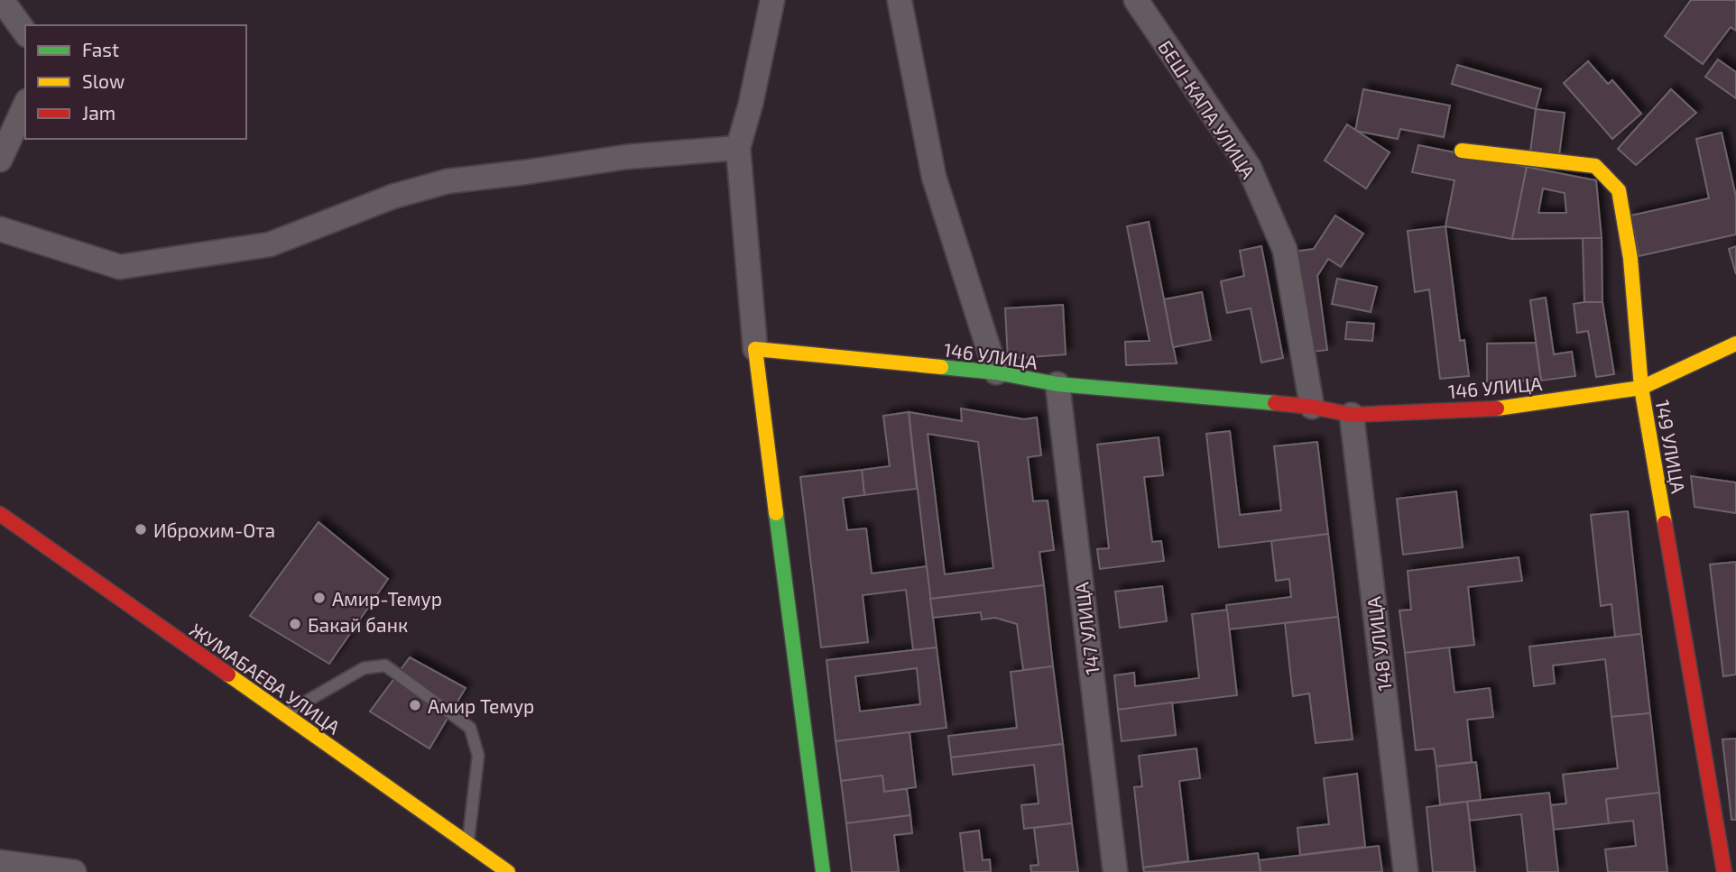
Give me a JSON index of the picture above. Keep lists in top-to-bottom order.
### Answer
{
  "streets": {
    "street": [
      "БЕШ-КАПА УЛИЦА",
      "146 УЛИЦА",
      "149 УЛИЦА",
      "147 УЛИЦА",
      "148 УЛИЦА",
      "ЖУМАБАЕВА УЛИЦА"
    ]
  },
  "crossings": [
    ["БЕШ-КАПА УЛИЦА", "146 УЛИЦА"],
    ["146 УЛИЦА", "149 УЛИЦА"],
    ["146 УЛИЦА", "147 УЛИЦА"],
    ["146 УЛИЦА", "148 УЛИЦА"]
  ],
  "places": [
    "Иброхим-Ота",
    "Амир-Темур",
    "Бакай банк",
    "Амир Темур"
  ],
  "legend": ["Fast", "Slow", "Jam"]
}
